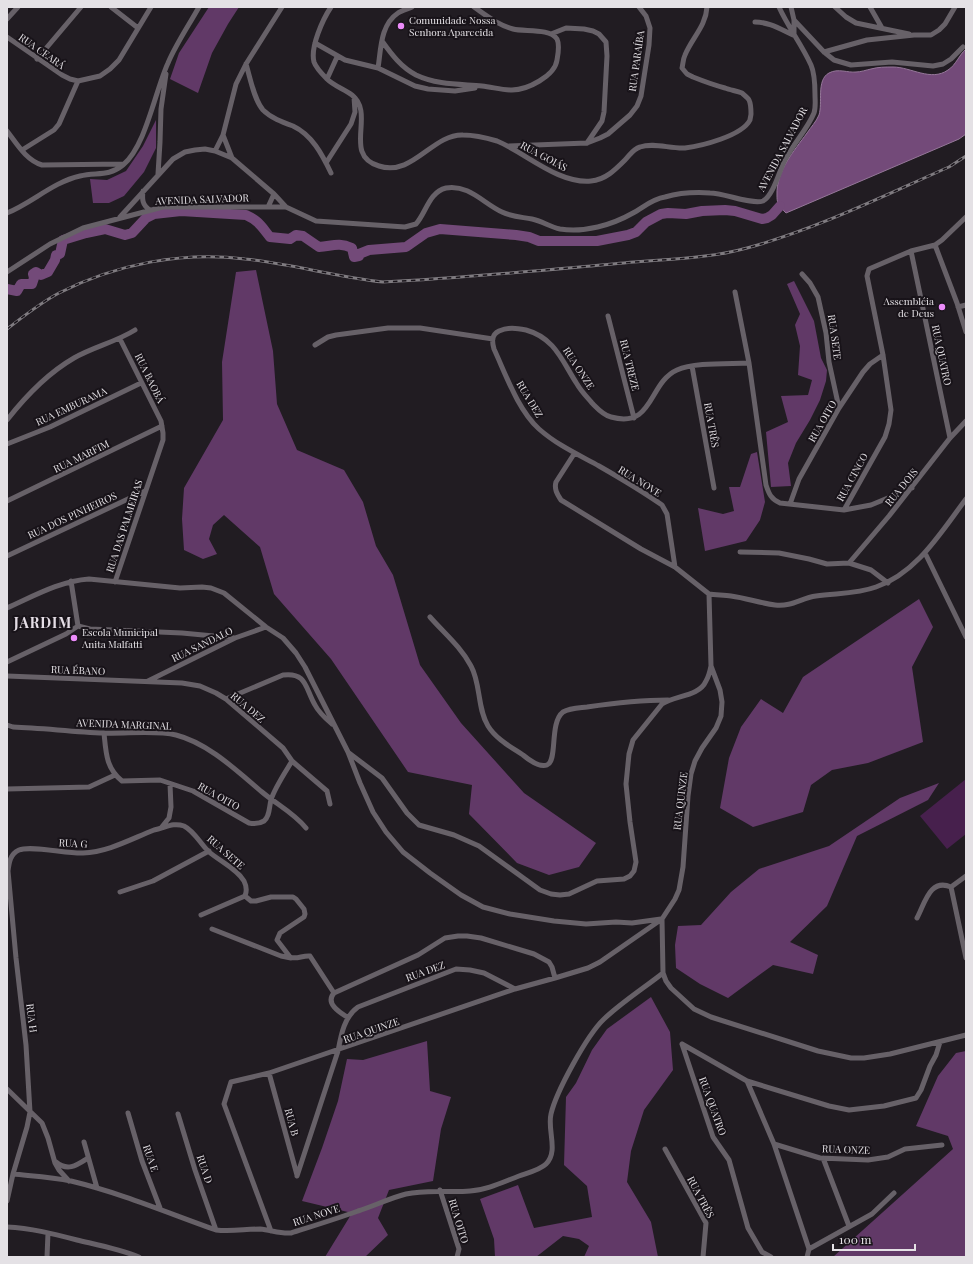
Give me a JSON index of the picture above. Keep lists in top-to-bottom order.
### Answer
{
  "streets": {
    "street": [
      "RUA CEARÁ",
      "RUA PARAÍBA",
      "AVENIDA SALVADOR",
      "RUA GOIÁS",
      "RUA SETE",
      "RUA QUATRO",
      "RUA TREZE",
      "RUA ONZE",
      "RUA BAOBÁ",
      "RUA DEZ",
      "RUA EMBURAMA",
      "RUA OITO",
      "RUA TRÊS",
      "RUA MARFIM",
      "RUA CINCO",
      "RUA NOVE",
      "RUA DOIS",
      "RUA DOS PINHEIROS",
      "RUA DAS PALMEIRAS",
      "RUA SANDALO",
      "RUA ÉBANO",
      "AVENIDA MARGINAL",
      "RUA QUINZE",
      "RUA G",
      "RUA H",
      "RUA B",
      "RUA E",
      "RUA D"
    ]
  },
  "crossings": [
    ["RUA SETE", "RUA OITO"],
    ["RUA SETE", "RUA G"],
    ["RUA QUATRO", "RUA CINCO"],
    ["RUA QUATRO", "RUA DOIS"],
    ["RUA TREZE", "RUA ONZE"],
    ["RUA ONZE", "RUA DEZ"],
    ["RUA BAOBÁ", "RUA EMBURAMA"],
    ["RUA BAOBÁ", "RUA MARFIM"],
    ["RUA BAOBÁ", "RUA DAS PALMEIRAS"],
    ["RUA DEZ", "RUA NOVE"],
    ["RUA DEZ", "RUA SANDALO"],
    ["RUA DEZ", "RUA ÉBANO"],
    ["RUA DEZ", "RUA QUINZE"],
    ["RUA OITO", "RUA CINCO"],
    ["RUA OITO", "RUA NOVE"],
    ["RUA OITO", "AVENIDA MARGINAL"],
    ["RUA MARFIM", "RUA DAS PALMEIRAS"],
    ["RUA NOVE", "RUA QUINZE"],
    ["RUA NOVE", "RUA H"],
    ["RUA NOVE", "RUA E"],
    ["RUA NOVE", "RUA D"],
    ["RUA DOS PINHEIROS", "RUA DAS PALMEIRAS"],
    ["RUA DAS PALMEIRAS", "RUA SANDALO"],
    ["RUA DAS PALMEIRAS", "RUA QUINZE"],
    ["RUA SANDALO", "RUA ÉBANO"],
    ["RUA QUINZE", "RUA B"],
    ["RUA G", "RUA H"]
  ],
  "districts": ["JARDIM"],
  "places": ["Comunidade Nossa Senhora Aparecida", "Assembléia de Deus", "Escola Municipal Anita Malfatti"],
  "scale_bar": "100 m"
}
